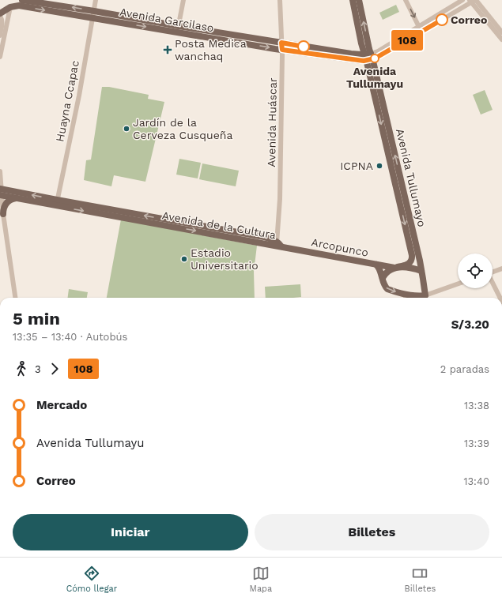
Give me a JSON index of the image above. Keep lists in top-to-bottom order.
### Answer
{
  "streets": {
    "main road": [
      "Avenida Garcilaso",
      "Avenida Tullumayo",
      "Avenida de la Cultura",
      "Arcopunco"
    ],
    "street": ["Huayna Ccapac", "Avenida Huáscar"]
  },
  "crossings": [
    ["Avenida Garcilaso", "Huayna Ccapac"],
    ["Avenida Garcilaso", "Avenida Huáscar"],
    ["Avenida Garcilaso", "Avenida Tullumayo"],
    ["Huayna Ccapac", "Avenida de la Cultura"],
    ["Avenida Huáscar", "Avenida de la Cultura"],
    ["Avenida Huáscar", "Arcopunco"],
    ["Avenida Tullumayo", "Arcopunco"],
    ["Avenida de la Cultura", "Arcopunco"]
  ],
  "places": {
    "other": [
      "Correo",
      "Avenida Tullumayu",
      "Jardín de la Cerveza Cusqueña",
      "ICPNA",
      "Estadio Universitario"
    ],
    "health": ["Posta Medica wanchaq"]
  },
  "lines": ["bus line 108"],
  "page": {
    "on_map": "108",
    "heading": ["5 min", "13:35 – 13:40 · Autobús", "S/3.20"],
    "legs": ["3", "108", "2 paradas"],
    "list": [
      {
        "name": "Mercado",
        "value": "13:38"
      },
      {
        "name": "Avenida Tullumayu",
        "value": "13:39"
      },
      {
        "name": "Correo",
        "value": "13:40"
      }
    ],
    "buttons": ["Iniciar", "Billetes"],
    "tabs": ["Cómo llegar", "Mapa", "Billetes"]
  }
}
